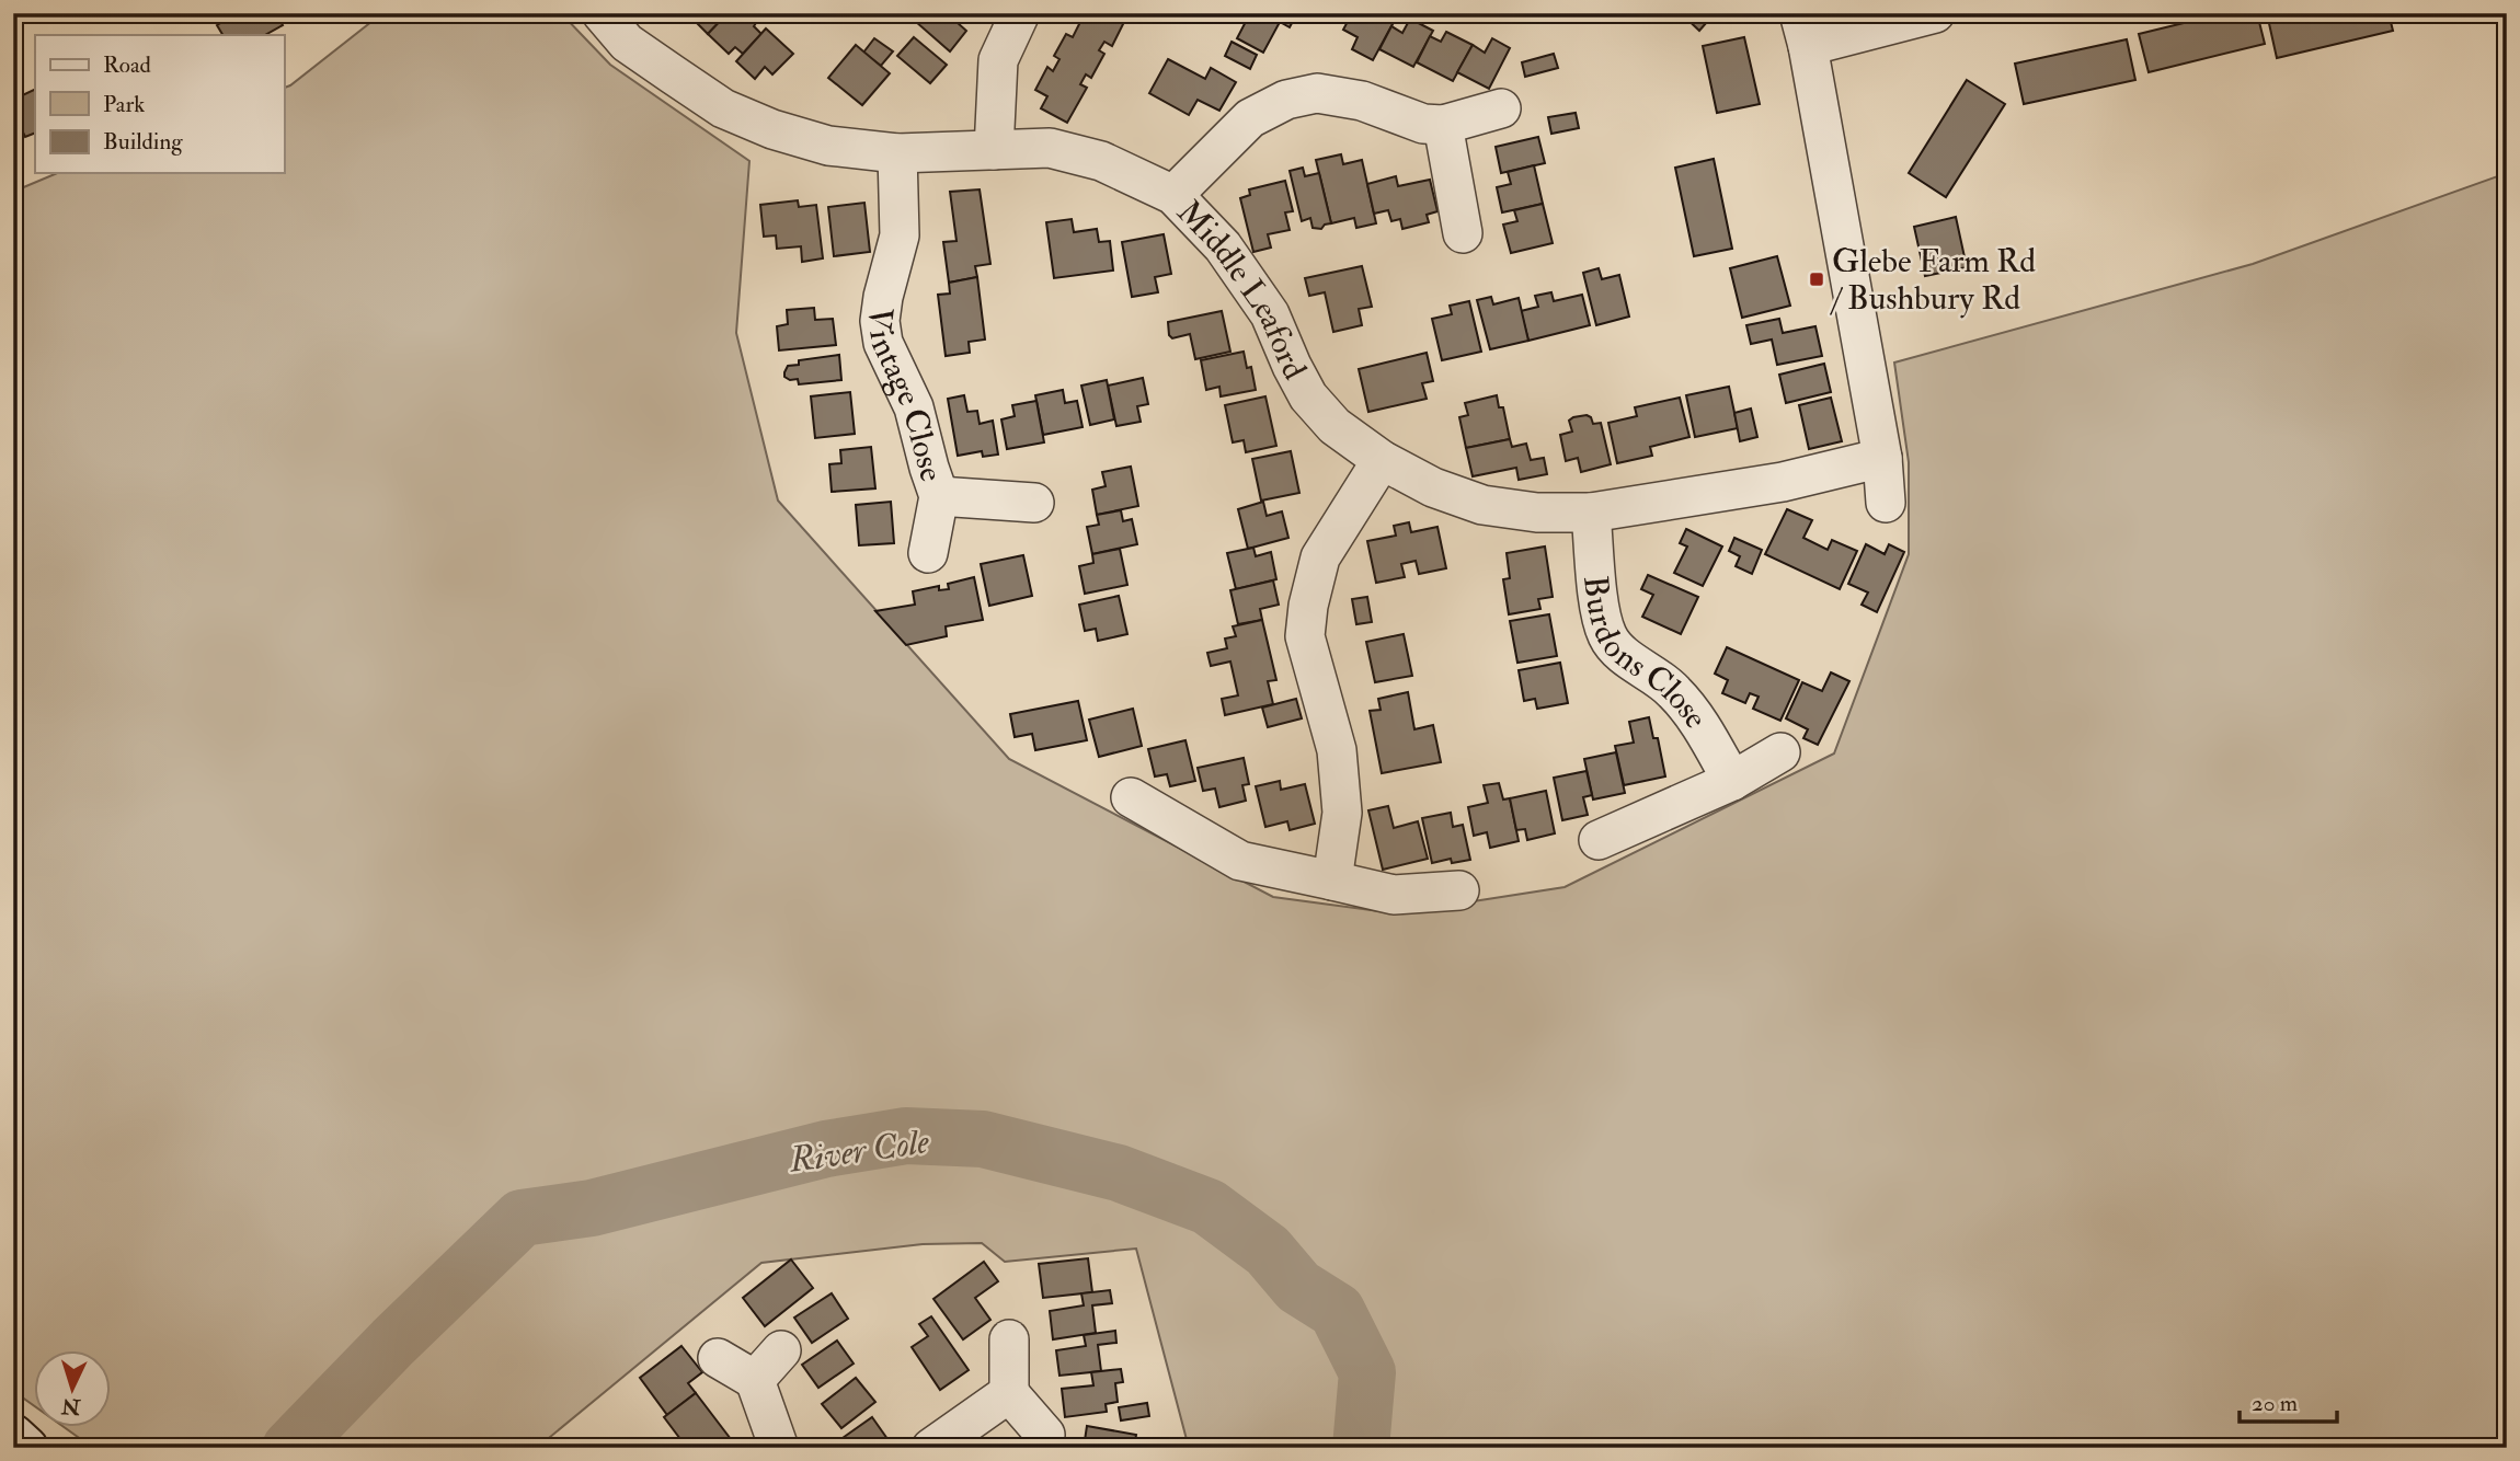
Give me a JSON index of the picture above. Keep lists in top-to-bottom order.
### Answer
{
  "streets": {
    "street": ["Middle Leaford", "Vintage Close", "Burdons Close"]
  },
  "crossings": [
    ["Middle Leaford", "Vintage Close"],
    ["Middle Leaford", "Burdons Close"]
  ],
  "water": ["River Cole"],
  "places": {
    "transit": ["Glebe Farm Rd / Bushbury Rd"]
  },
  "legend": ["Road", "Park", "Building"],
  "scale_bar": "20 m",
  "north": "bottom"
}
